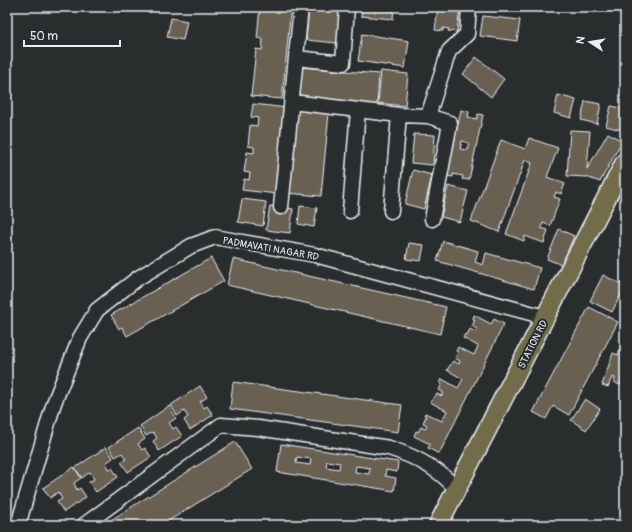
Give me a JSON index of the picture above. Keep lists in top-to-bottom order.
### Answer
{
  "streets": {
    "main road": ["STATION RD"],
    "street": ["PADMAVATI NAGAR RD"]
  },
  "crossings": [
    ["PADMAVATI NAGAR RD", "STATION RD"]
  ],
  "scale_bar": "50 m",
  "north": "left"
}
